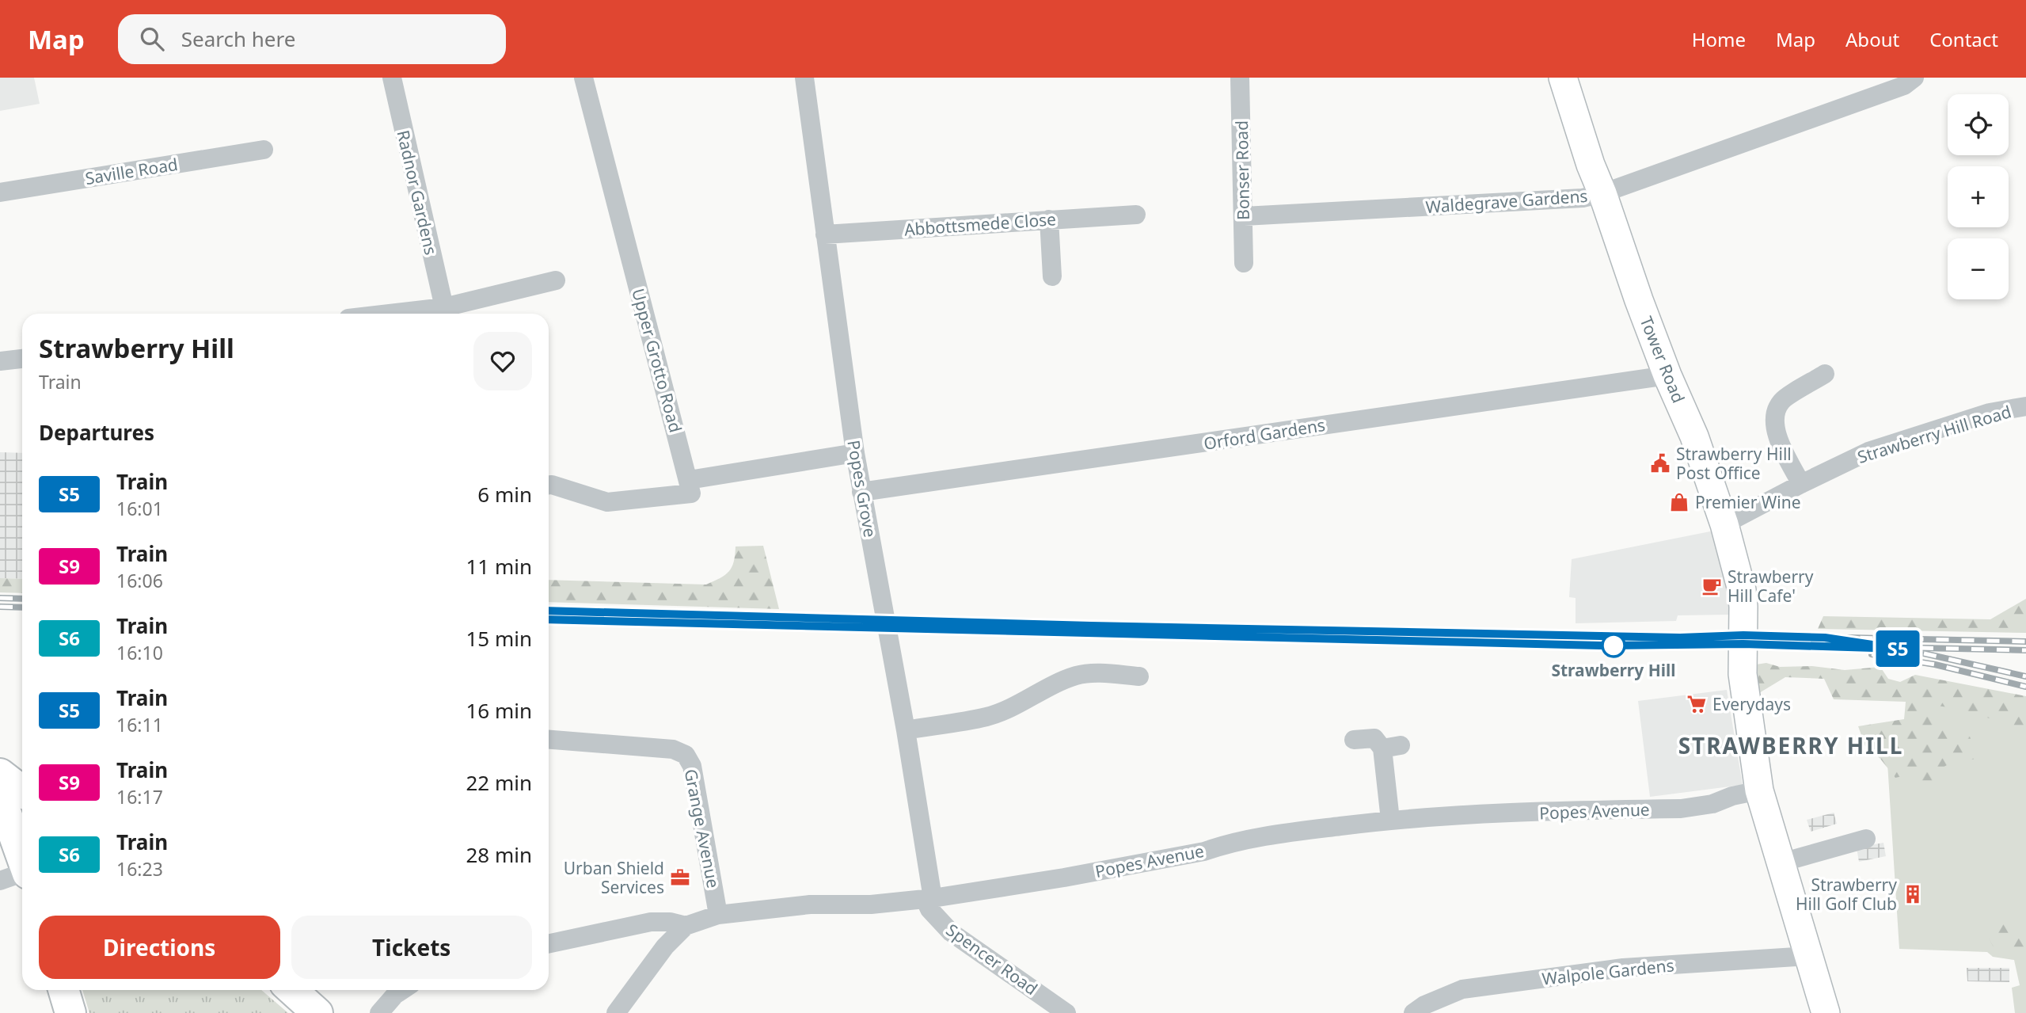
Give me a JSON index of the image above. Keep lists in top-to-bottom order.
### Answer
{
  "streets": {
    "street": [
      "Bonser Road",
      "Saville Road",
      "Radnor Gardens",
      "Waldegrave Gardens",
      "Abbottsmede Close",
      "Tower Road",
      "Upper Grotto Road",
      "Orford Gardens",
      "Strawberry Hill Road",
      "Popes Grove",
      "Popes Avenue",
      "Grange Avenue",
      "Spencer Road",
      "Walpole Gardens"
    ]
  },
  "crossings": [
    ["Bonser Road", "Waldegrave Gardens"],
    ["Waldegrave Gardens", "Tower Road"],
    ["Abbottsmede Close", "Popes Grove"],
    ["Tower Road", "Orford Gardens"],
    ["Tower Road", "Strawberry Hill Road"],
    ["Tower Road", "Popes Avenue"],
    ["Tower Road", "Walpole Gardens"],
    ["Orford Gardens", "Popes Grove"],
    ["Popes Grove", "Popes Avenue"],
    ["Popes Grove", "Spencer Road"],
    ["Popes Avenue", "Grange Avenue"],
    ["Popes Avenue", "Spencer Road"]
  ],
  "districts": ["STRAWBERRY HILL"],
  "places": {
    "public building": ["Strawberry Hill Post Office"],
    "shop": ["Premier Wine"],
    "cafe": ["Strawberry Hill Cafe'"],
    "other": ["Strawberry Hill"],
    "supermarket": ["Everydays"],
    "office": ["Urban Shield Services"],
    "building": ["Strawberry Hill Golf Club"]
  },
  "page": {
    "header": "Map",
    "search": "Search here",
    "nav": [
      "Home",
      "Map",
      "About",
      "Contact"
    ],
    "on_map": "S5",
    "map_buttons": ["+", "−"],
    "heading": [
      ["Strawberry Hill", "Train"],
      "Departures"
    ],
    "list": [
      {
        "mark": "S5",
        "name": "Train",
        "note": "16:01",
        "value": "6 min"
      },
      {
        "mark": "S9",
        "name": "Train",
        "note": "16:06",
        "value": "11 min"
      },
      {
        "mark": "S6",
        "name": "Train",
        "note": "16:10",
        "value": "15 min"
      },
      {
        "mark": "S5",
        "name": "Train",
        "note": "16:11",
        "value": "16 min"
      },
      {
        "mark": "S9",
        "name": "Train",
        "note": "16:17",
        "value": "22 min"
      },
      {
        "mark": "S6",
        "name": "Train",
        "note": "16:23",
        "value": "28 min"
      }
    ],
    "buttons": ["Directions", "Tickets"]
  }
}
